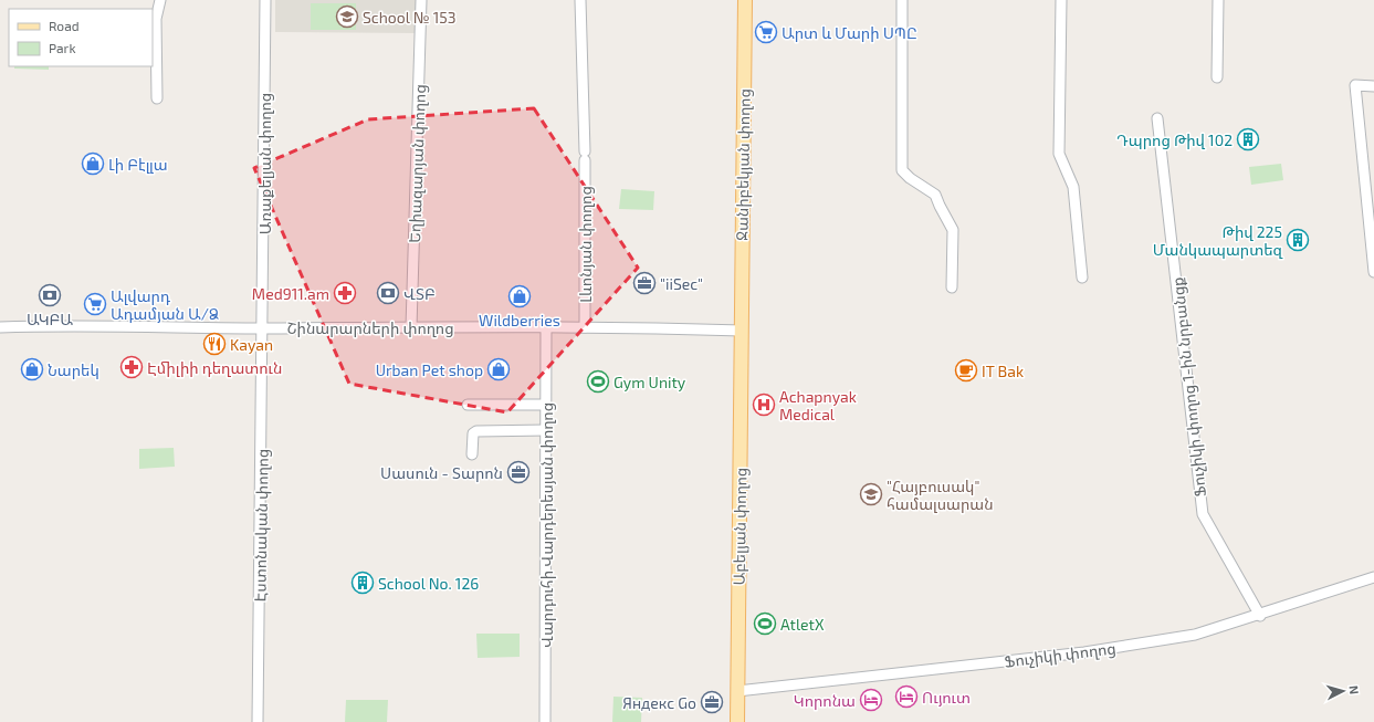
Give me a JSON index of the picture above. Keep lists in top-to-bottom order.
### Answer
{
  "streets": {
    "main road": ["Ջանիբեկյան փողոց", "Աբելյան փողոց"],
    "street": [
      "Առաքելյան փողոց",
      "Եղիազարյան փողոց",
      "Լևոնյան փողոց",
      "Շինարարների փողոց",
      "Ֆուչիկի փողոց 1-ին նրբանցք",
      "Էստոնական փողոց",
      "Վարդուհի Վարդերեսյան փողոց",
      "Ֆուչիկի փողոց"
    ]
  },
  "crossings": [
    ["Առաքելյան փողոց", "Շինարարների փողոց"],
    ["Առաքելյան փողոց", "Էստոնական փողոց"],
    ["Եղիազարյան փողոց", "Շինարարների փողոց"],
    ["Ջանիբեկյան փողոց", "Շինարարների փողոց"],
    ["Ջանիբեկյան փողոց", "Աբելյան փողոց"],
    ["Լևոնյան փողոց", "Շինարարների փողոց"],
    ["Շինարարների փողոց", "Էստոնական փողոց"],
    ["Շինարարների փողոց", "Վարդուհի Վարդերեսյան փողոց"],
    ["Շինարարների փողոց", "Աբելյան փողոց"],
    ["Ֆուչիկի փողոց 1-ին նրբանցք", "Ֆուչիկի փողոց"],
    ["Աբելյան փողոց", "Ֆուչիկի փողոց"]
  ],
  "places": {
    "school or university": ["School № 153", "\"Հայբուսակ\" համալսարան"],
    "supermarket": ["Արտ և Մարի ՍՊԸ", "Ալվարդ Ադամյան Ա/Ձ"],
    "building": ["Դպրոց Թիվ 102", "Թիվ 225 Մանկապարտեզ", "School No. 126"],
    "shop": [
      "Լի Բէլլա",
      "Wildberries",
      "Նարեկ",
      "Urban Pet shop"
    ],
    "office": ["\"iiSec\"", "Սասուն - Տարոն", "Яндекс Go"],
    "pharmacy": ["Med911.am", "Էմիլիի դեղատուն"],
    "bank": ["ՎՏԲ", "ԱԿԲԱ"],
    "restaurant": ["Kayan"],
    "cafe": ["IT Bak"],
    "sports": ["Gym Unity", "AtletX"],
    "hospital": ["Achapnyak Medical"],
    "hotel": ["Ույուտ", "Կորոնա"]
  },
  "legend": ["Road", "Park"],
  "north": "right"
}
